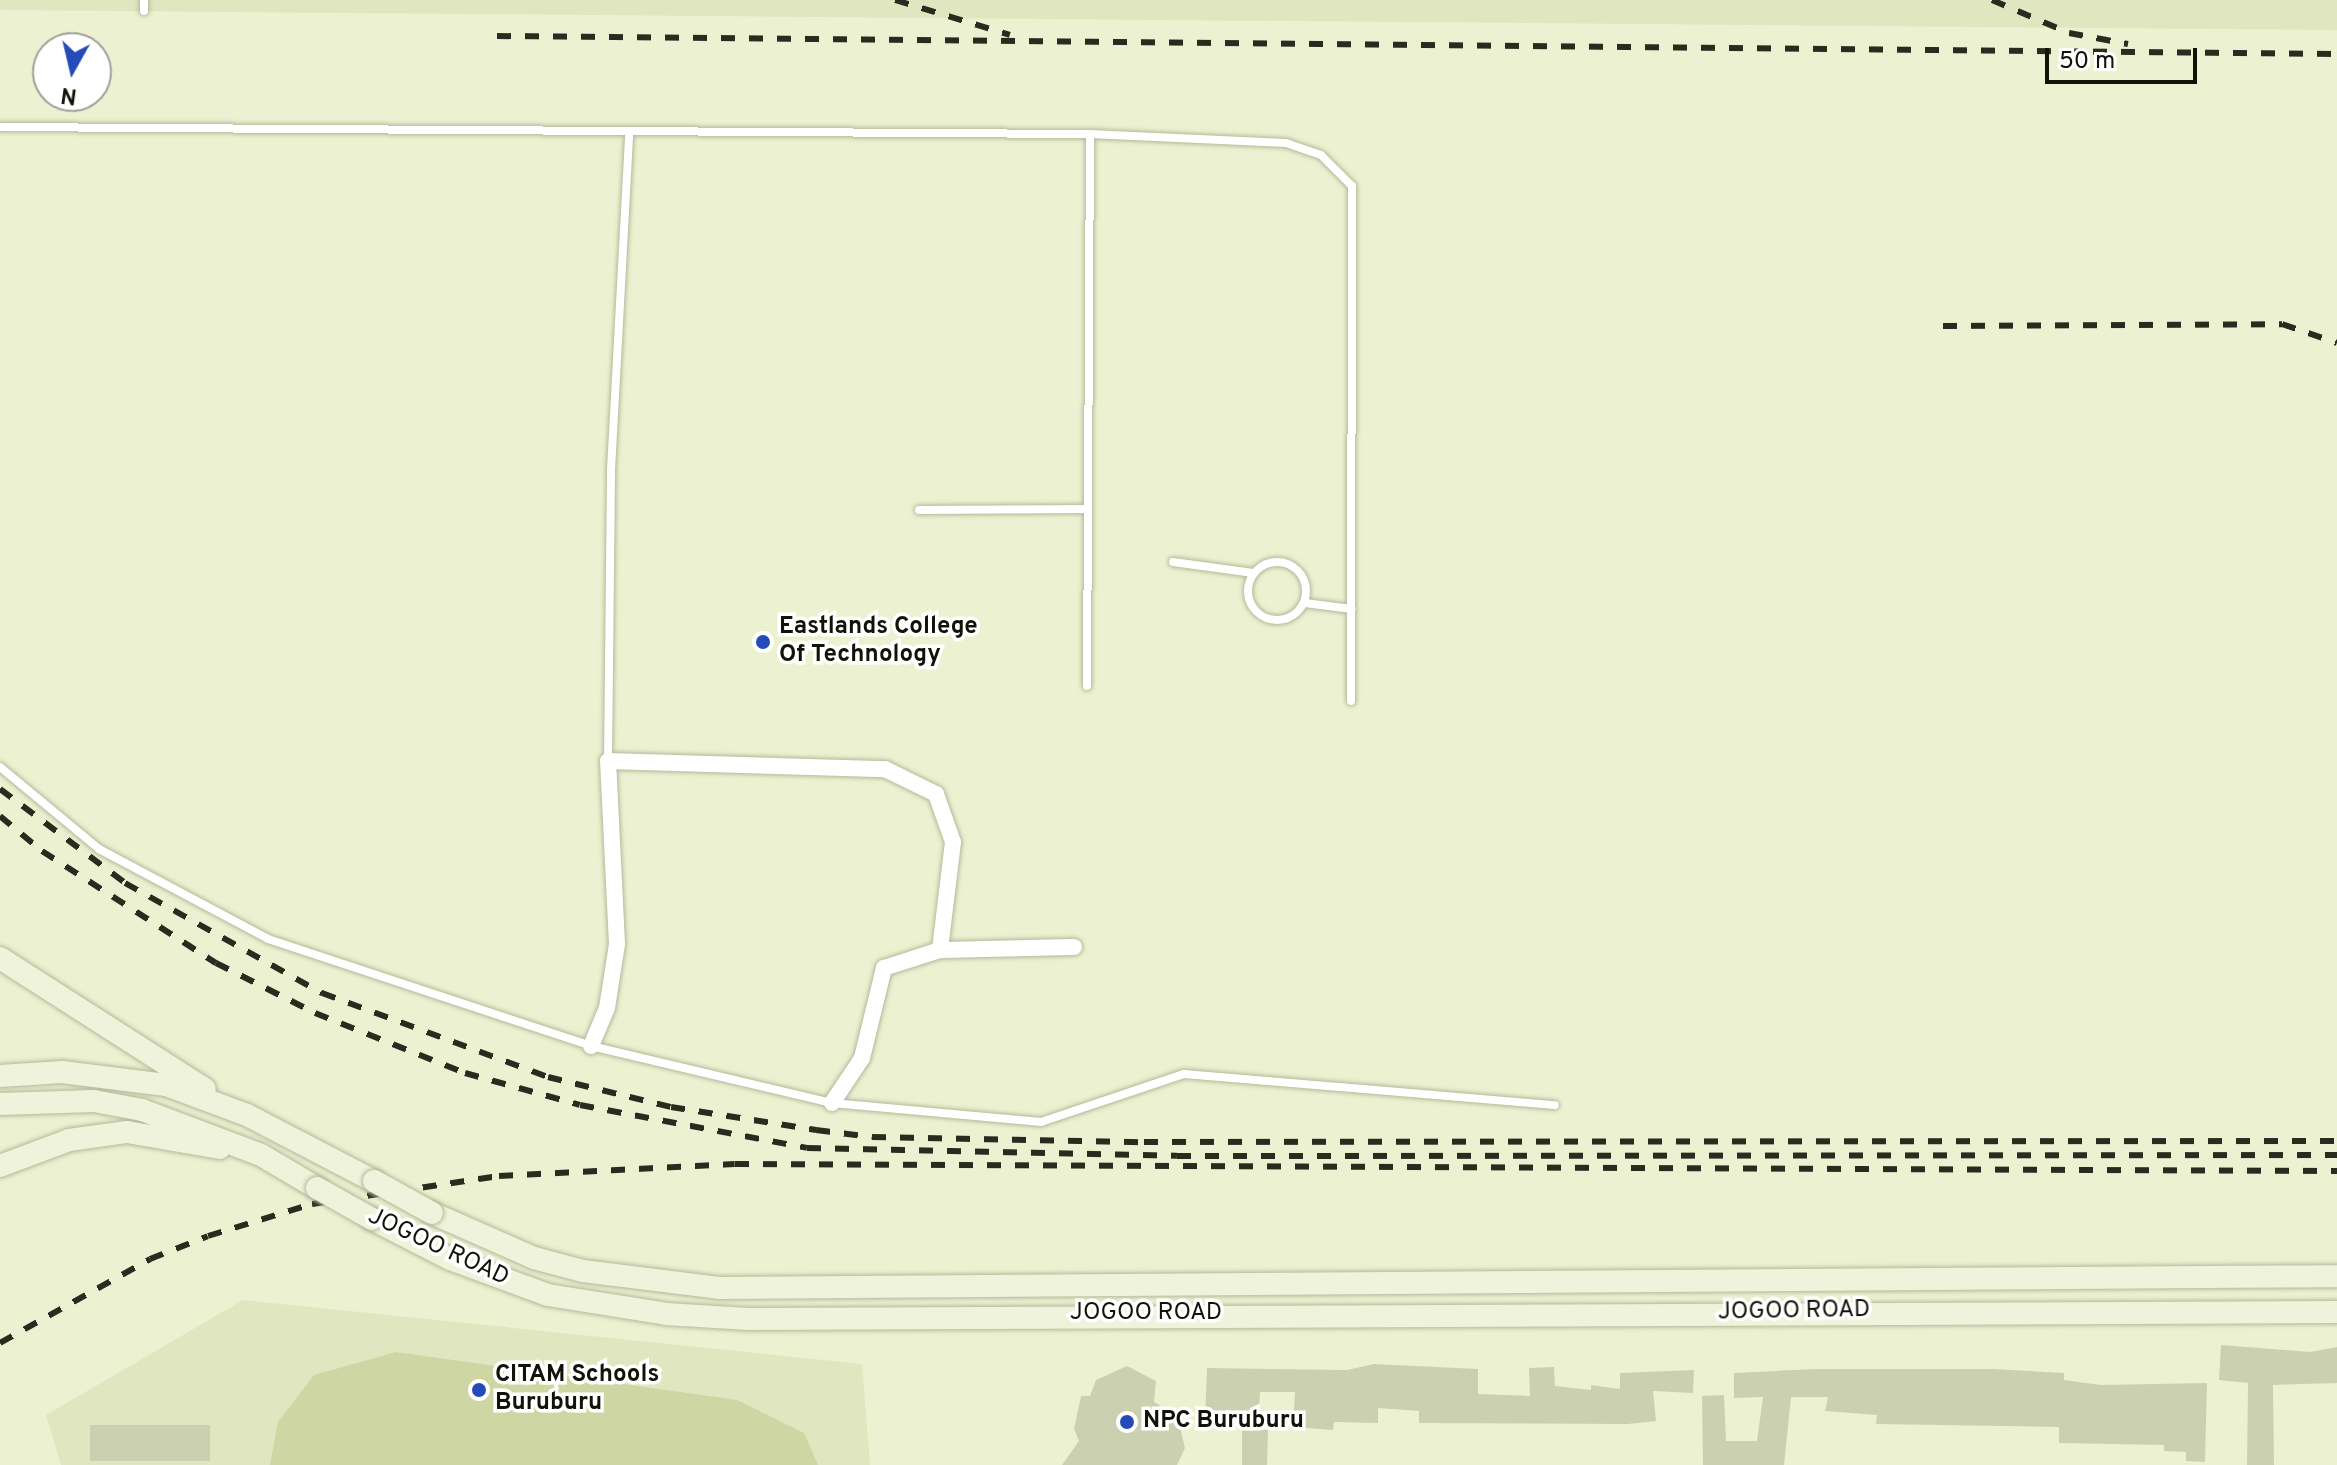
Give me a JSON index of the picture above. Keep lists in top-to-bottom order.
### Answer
{
  "streets": {
    "main road": ["JOGOO ROAD"]
  },
  "places": ["Eastlands College Of Technology", "CITAM Schools Buruburu", "NPC Buruburu"],
  "scale_bar": "50 m",
  "north": "bottom"
}
